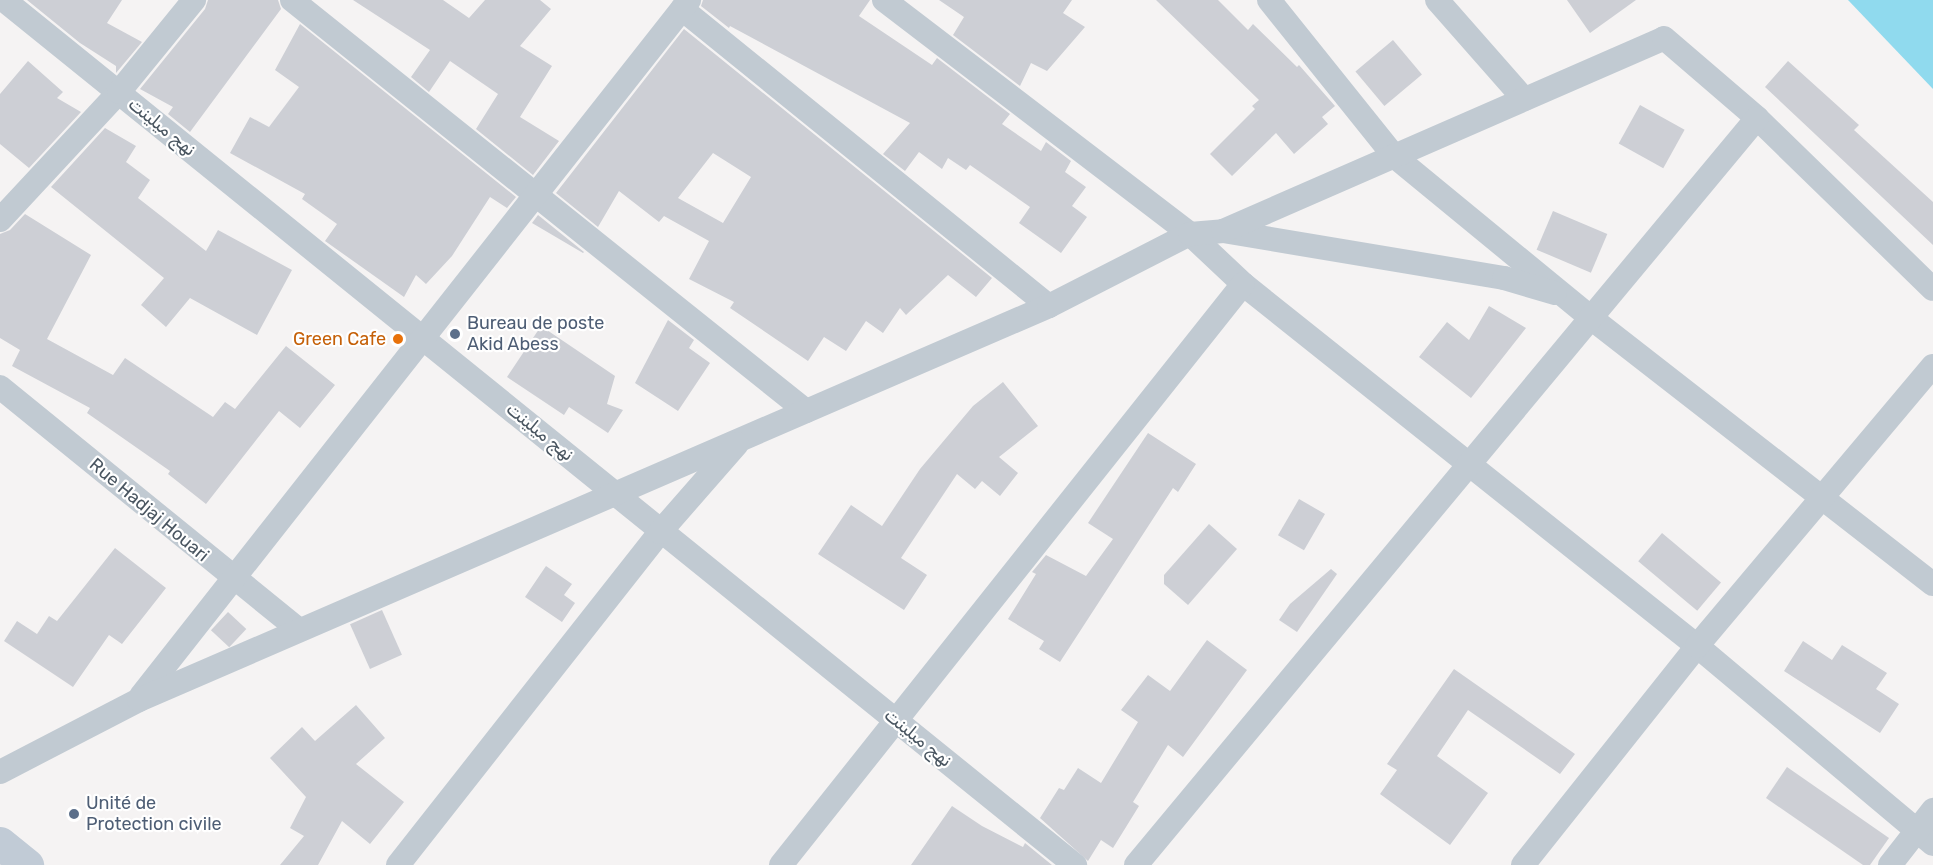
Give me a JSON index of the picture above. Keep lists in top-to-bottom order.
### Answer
{
  "streets": {
    "street": ["نهج ميلينت", "Rue Hadjaj Houari"]
  },
  "places": ["Bureau de poste Akid Abess", "Green Cafe", "Unité de Protection civile"]
}
